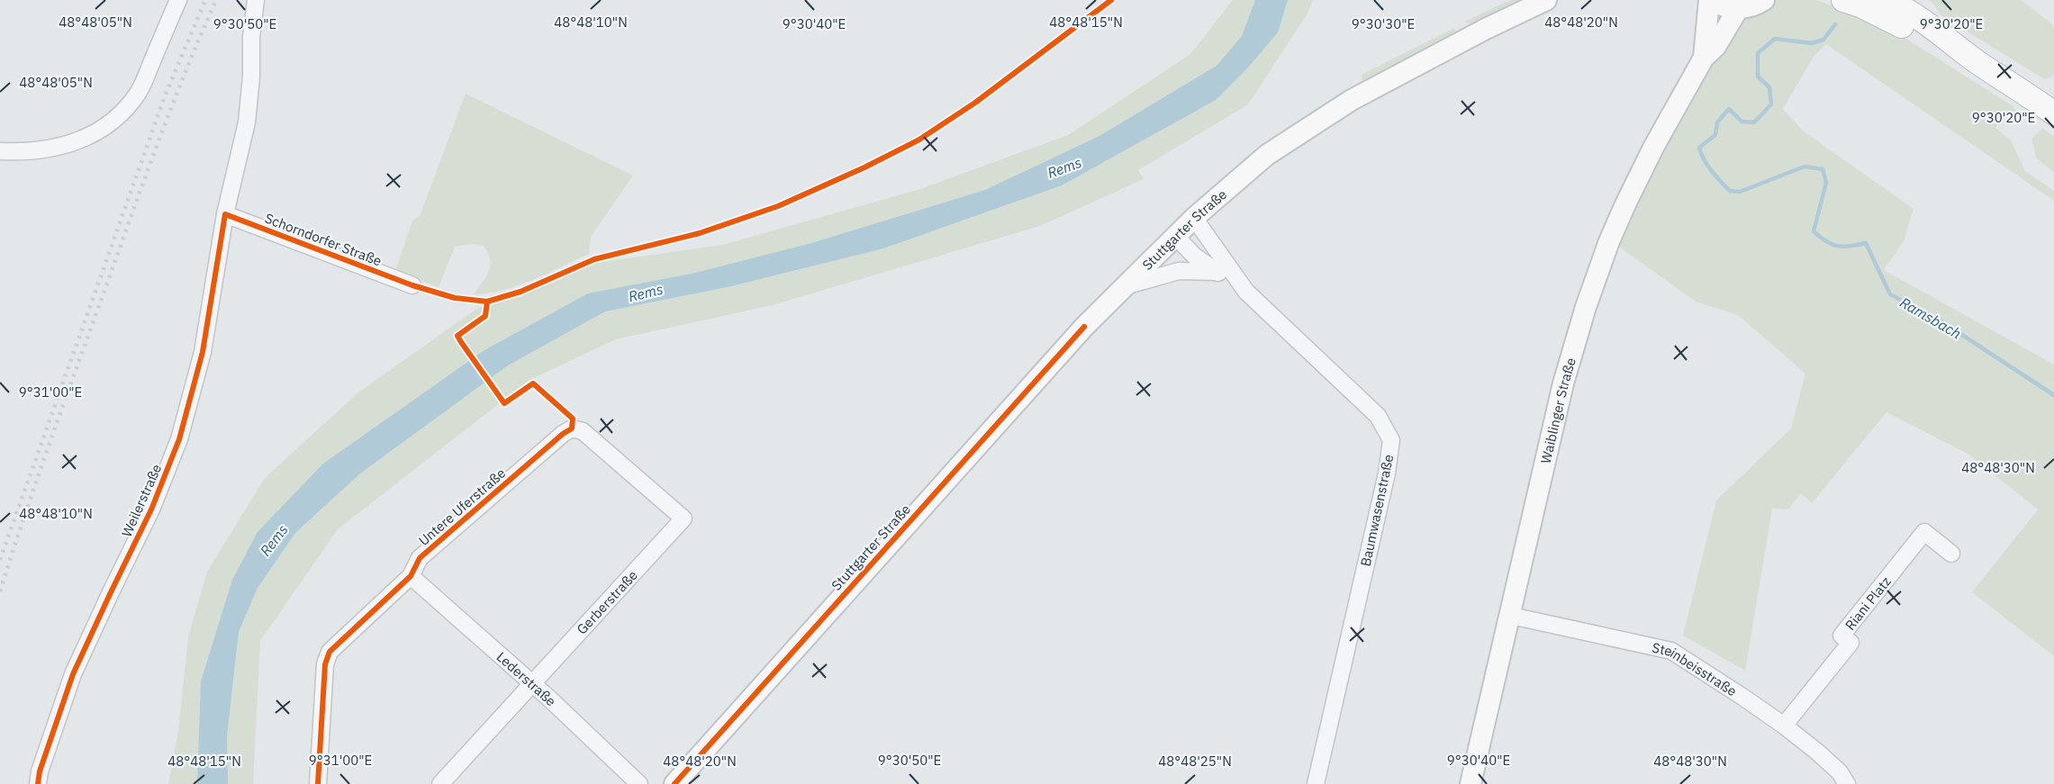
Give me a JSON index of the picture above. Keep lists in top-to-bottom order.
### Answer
{
  "streets": {
    "main road": ["Stuttgarter Straße", "Waiblinger Straße"],
    "street": [
      "Schorndorfer Straße",
      "Weilerstraße",
      "Untere Uferstraße",
      "Baumwasenstraße",
      "Gerberstraße",
      "Riani Platz",
      "Steinbeisstraße",
      "Lederstraße"
    ]
  },
  "crossings": [
    ["Stuttgarter Straße", "Baumwasenstraße"],
    ["Schorndorfer Straße", "Weilerstraße"],
    ["Waiblinger Straße", "Steinbeisstraße"],
    ["Untere Uferstraße", "Gerberstraße"],
    ["Untere Uferstraße", "Lederstraße"],
    ["Gerberstraße", "Lederstraße"],
    ["Riani Platz", "Steinbeisstraße"]
  ],
  "water": ["Rems", "Ramsbach"],
  "coordinates": [
    "48°48'05\"N",
    "48°48'10\"N",
    "48°48'15\"N",
    "48°48'20\"N",
    "9°30'20\"E",
    "9°30'50\"E",
    "9°30'40\"E",
    "9°30'30\"E",
    "9°31'00\"E",
    "48°48'30\"N",
    "48°48'25\"N"
  ]
}
